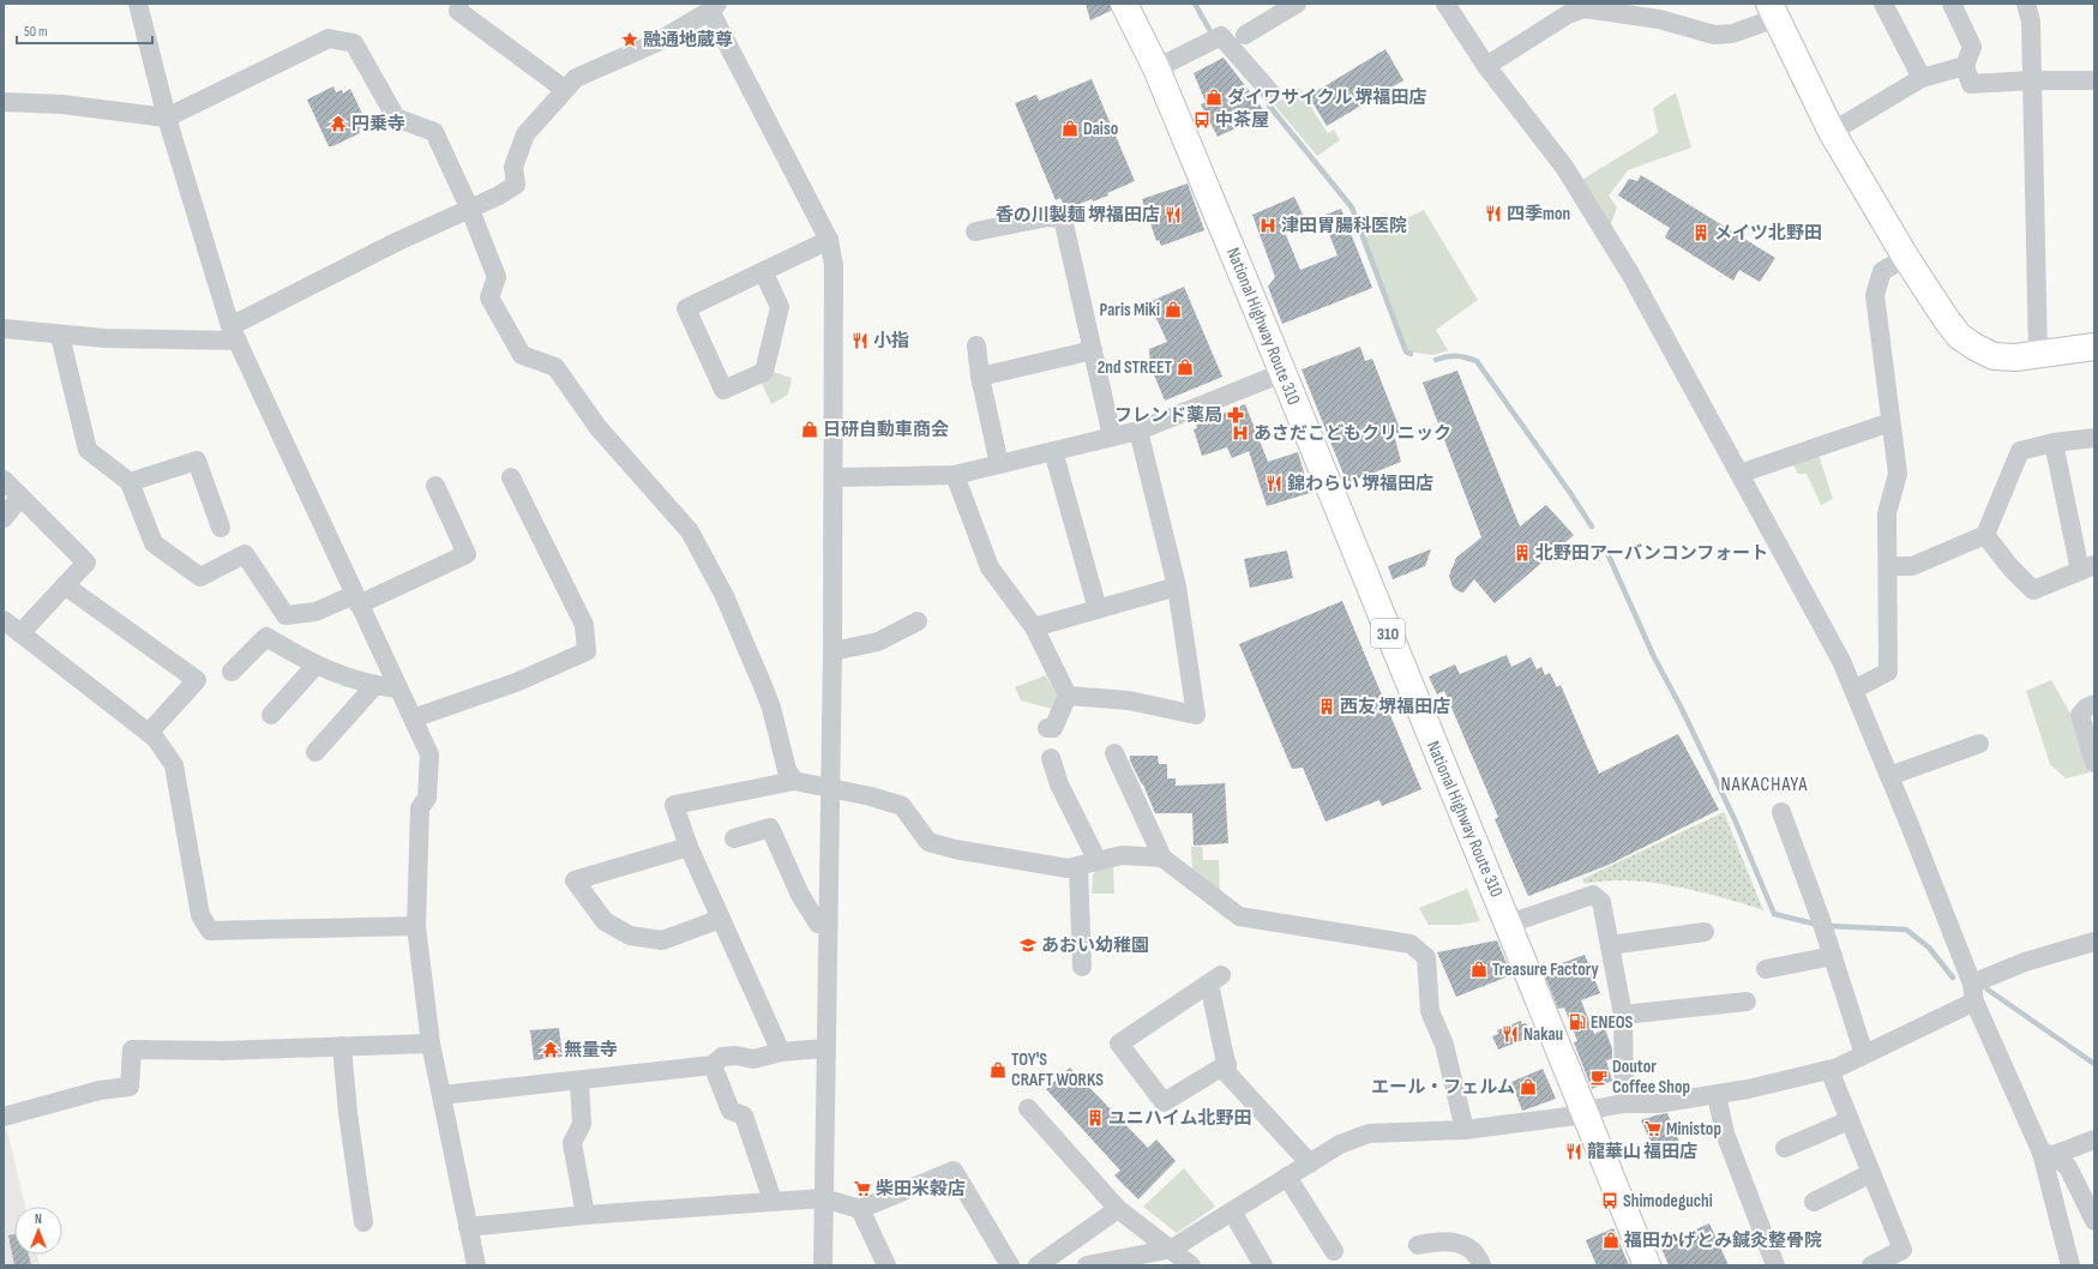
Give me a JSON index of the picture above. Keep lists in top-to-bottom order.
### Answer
{
  "streets": {
    "main road": ["National Highway Route 310", "310"]
  },
  "districts": ["NAKACHAYA"],
  "places": {
    "place": ["融通地蔵尊"],
    "shop": [
      "ダイワサイクル 堺福田店",
      "Daiso",
      "Paris Miki",
      "2nd STREET",
      "日研自動車商会",
      "Treasure Factory",
      "TOY'S CRAFT WORKS",
      "エール・フェルム",
      "福田かげとみ鍼灸整骨院"
    ],
    "bus stop": ["中茶屋", "Shimodeguchi"],
    "temple": ["円乗寺", "無量寺"],
    "restaurant": [
      "四季mon",
      "香の川製麺 堺福田店",
      "小指",
      "錦わらい 堺福田店",
      "Nakau",
      "龍華山 福田店"
    ],
    "hospital": ["津田胃腸科医院", "あさだこどもクリニック"],
    "building": [
      "メイツ北野田",
      "北野田アーバンコンフォート",
      "西友 堺福田店",
      "ユニハイム北野田"
    ],
    "pharmacy": ["フレンド薬局"],
    "school or university": ["あおい幼稚園"],
    "fuel station": ["ENEOS"],
    "cafe": ["Doutor Coffee Shop"],
    "supermarket": ["Ministop", "柴田米穀店"]
  },
  "scale_bar": "50 m",
  "north": "top"
}
